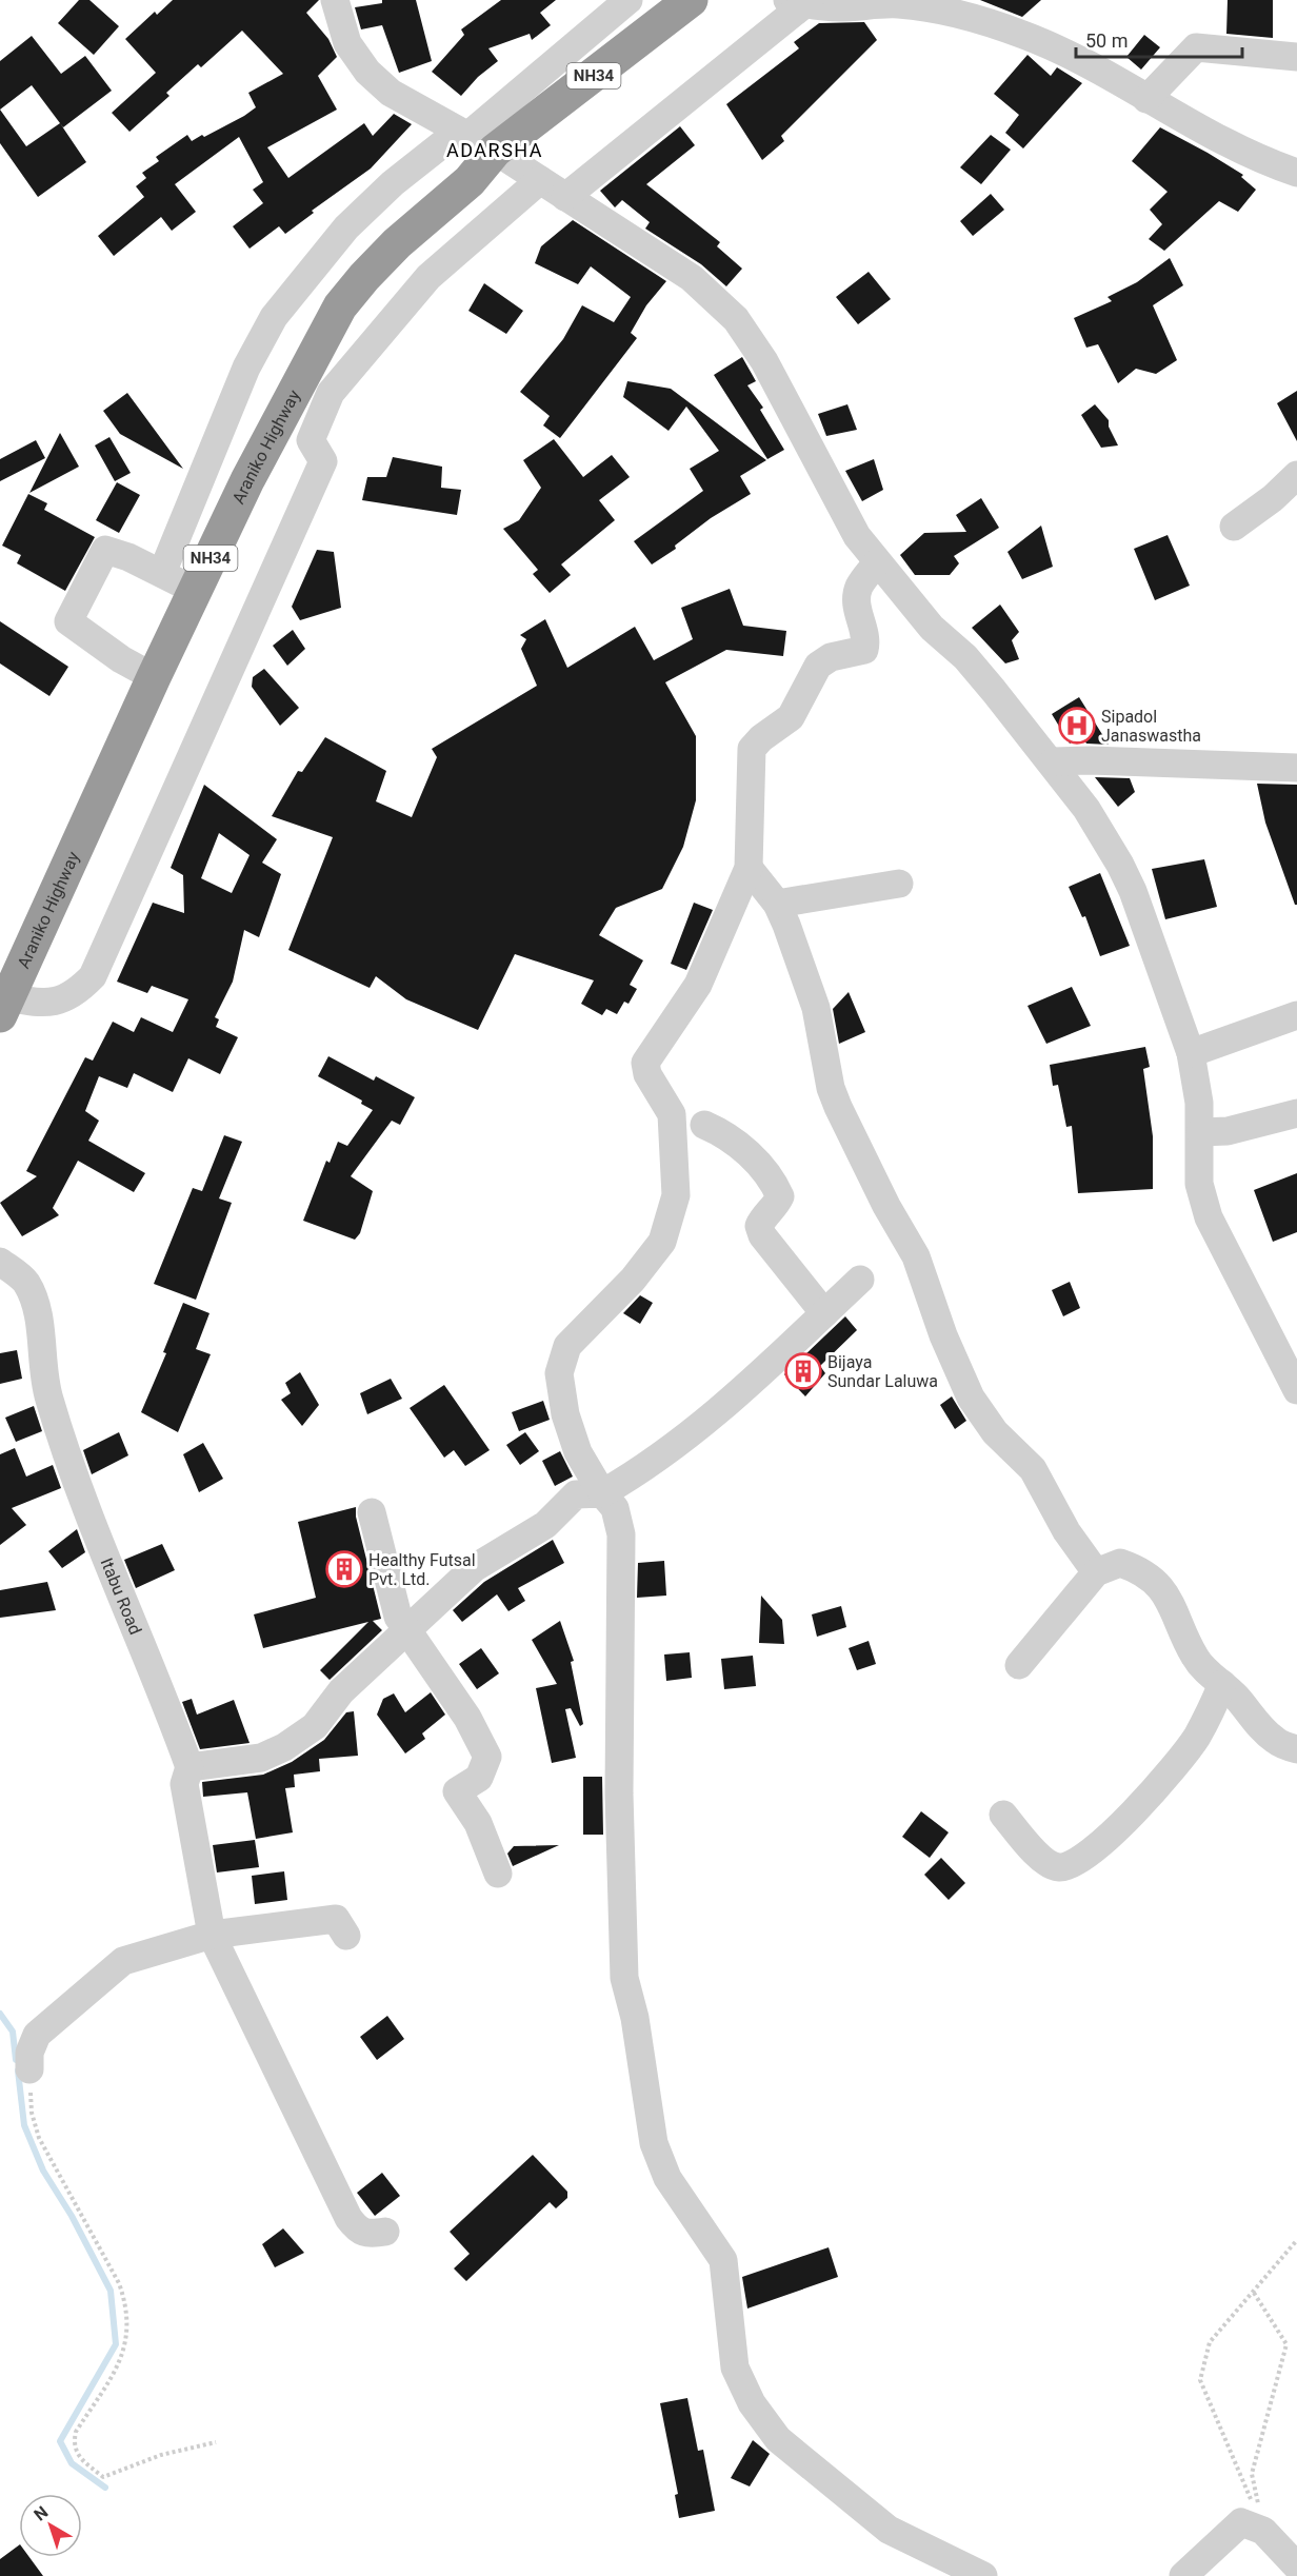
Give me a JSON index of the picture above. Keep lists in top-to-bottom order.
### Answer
{
  "streets": {
    "highway": ["NH34", "Araniko Highway"],
    "street": ["Itabu Road"]
  },
  "districts": ["ADARSHA"],
  "places": {
    "hospital": ["Sipadol Janaswastha"],
    "building": ["Bijaya Sundar Laluwa", "Healthy Futsal Pvt. Ltd."]
  },
  "scale_bar": "50 m",
  "north": "top left"
}
